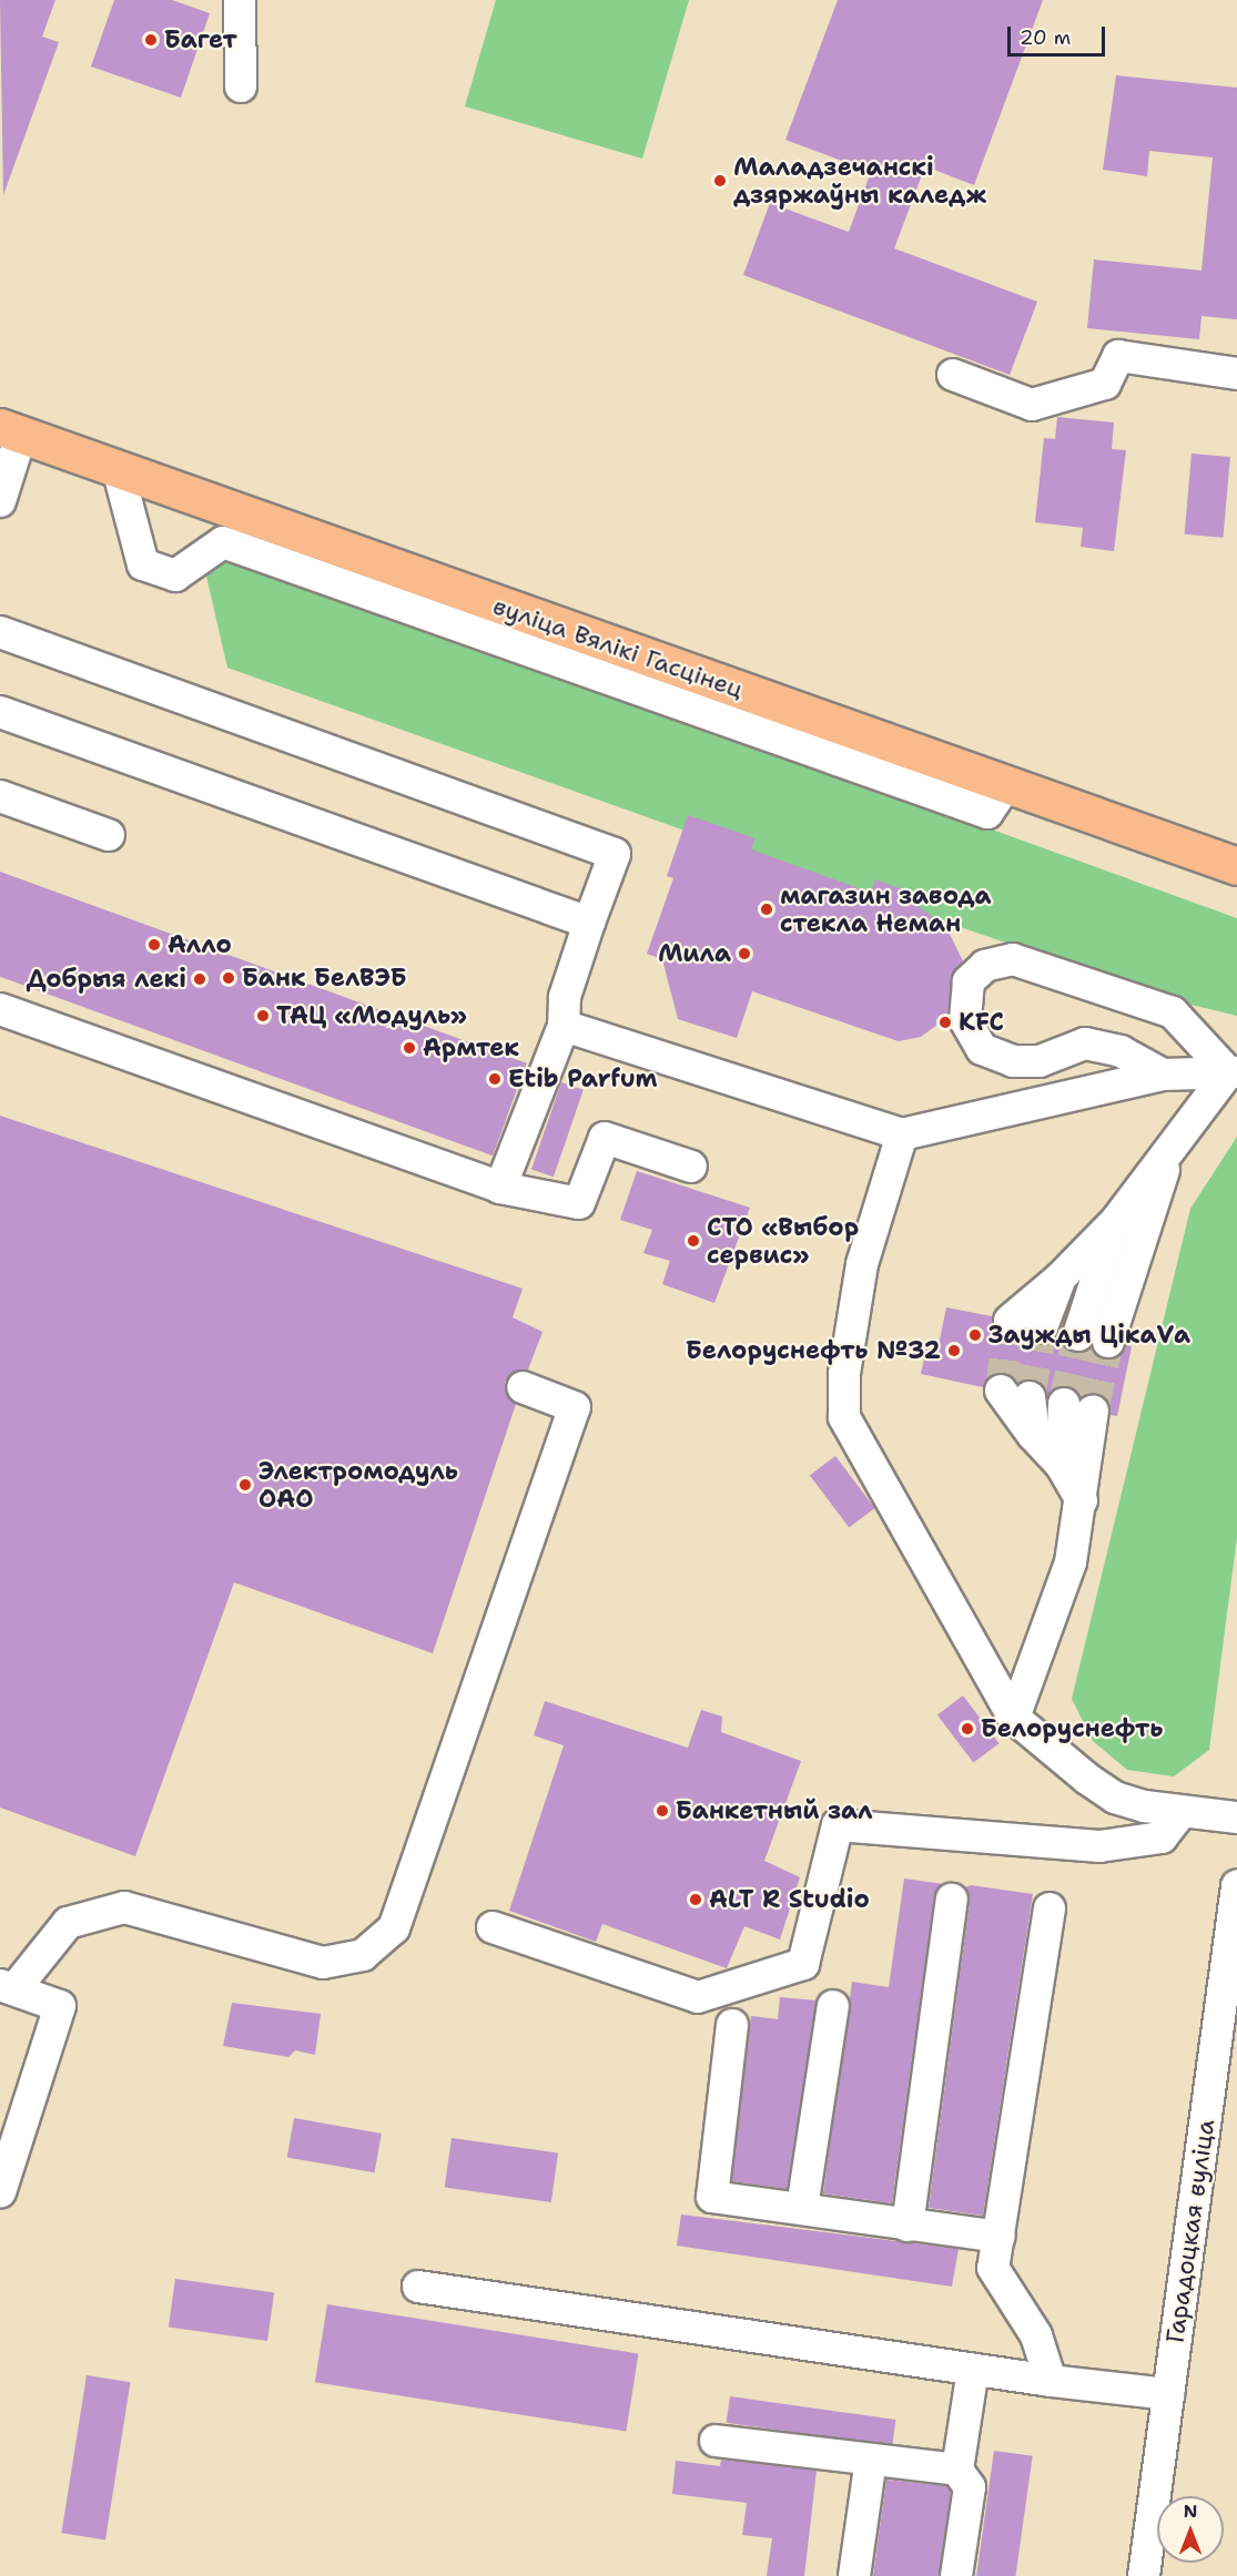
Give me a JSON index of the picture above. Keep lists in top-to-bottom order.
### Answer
{
  "streets": {
    "main road": ["вуліца Вялікі Гасцінец"],
    "street": ["Гарадоцкая вуліца"]
  },
  "places": [
    "Багет",
    "Маладзечанскі дзяржаўны каледж",
    "магазин завода стекла Неман",
    "Алло",
    "Мила",
    "Банк БелВЭБ",
    "Добрыя лекі",
    "ТАЦ «Модуль»",
    "KFC",
    "Армтек",
    "Etib Parfum",
    "СТО «Выбор сервис»",
    "Заужды ЦікаVа",
    "Белоруснефть №32",
    "Электромодуль ОАО",
    "Белоруснефть",
    "Банкетный зал",
    "ALT R Studio"
  ],
  "scale_bar": "20 m",
  "north": "top"
}
